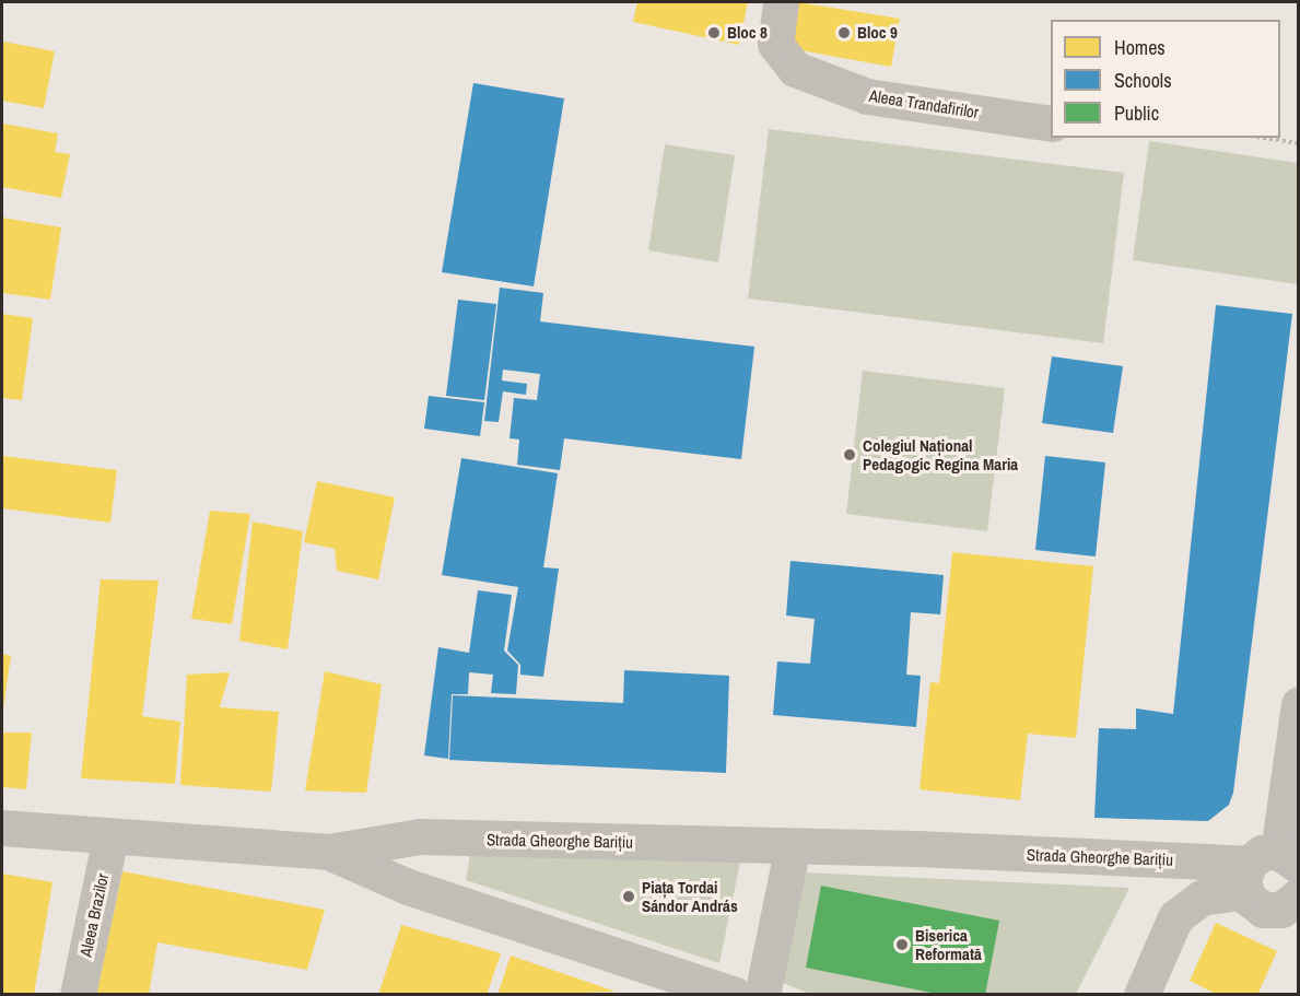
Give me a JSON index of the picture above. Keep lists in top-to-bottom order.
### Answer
{
  "streets": {
    "street": ["Aleea Trandafirilor", "Strada Gheorghe Barițiu", "Aleea Brazilor"]
  },
  "crossings": [
    ["Strada Gheorghe Barițiu", "Aleea Brazilor"]
  ],
  "places": [
    "Bloc 8",
    "Bloc 9",
    "Colegiul Național Pedagogic Regina Maria",
    "Piața Tordai Sándor András",
    "Biserica Reformată"
  ],
  "legend": ["Homes", "Schools", "Public"]
}
